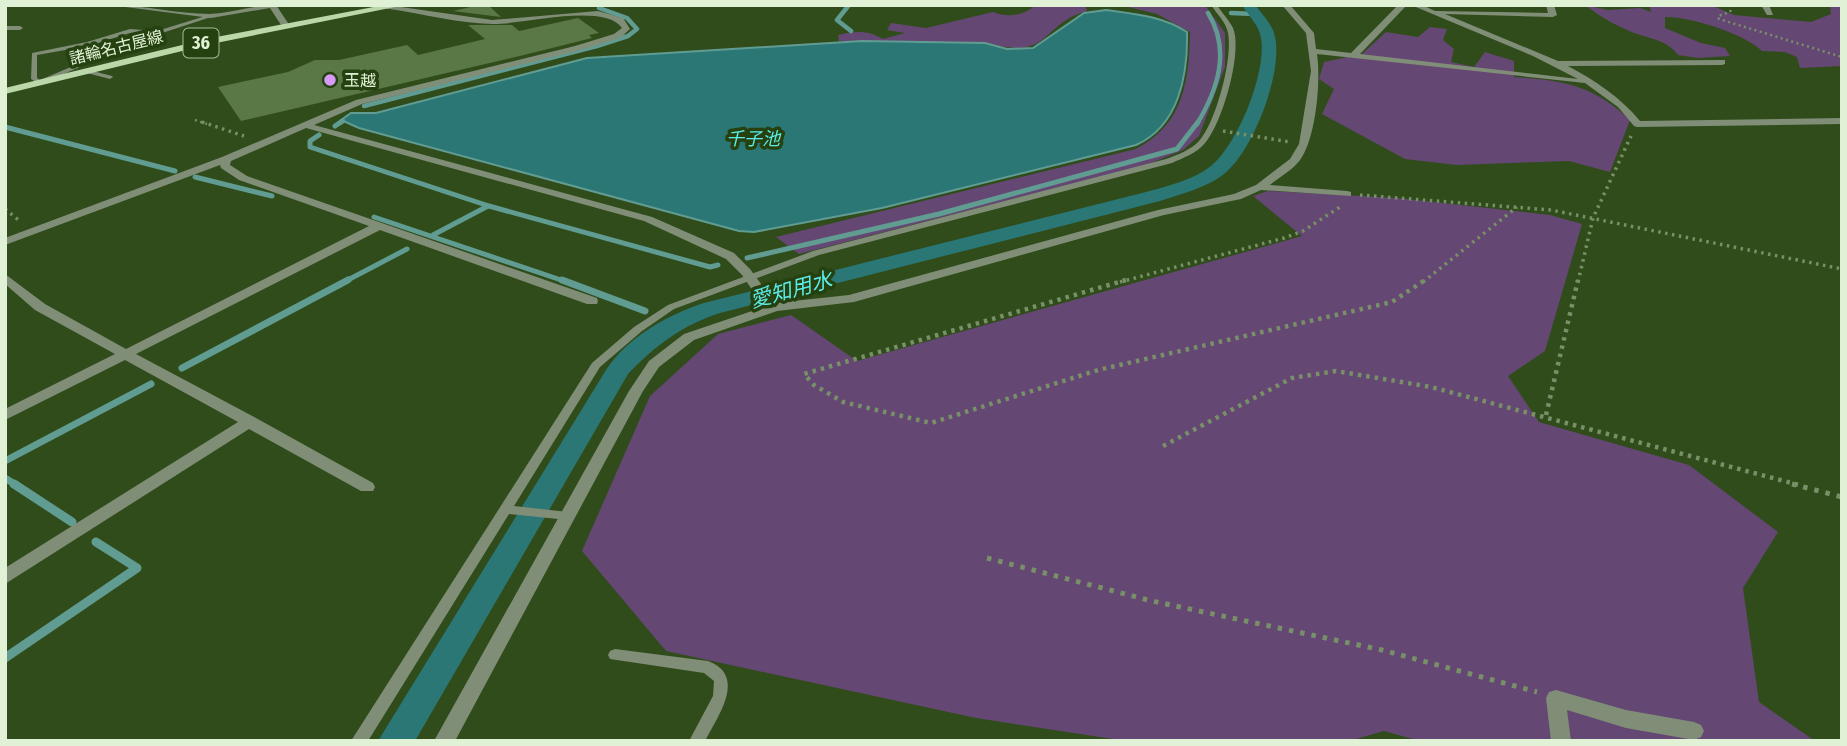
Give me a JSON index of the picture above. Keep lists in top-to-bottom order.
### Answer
{
  "streets": {
    "main road": ["36", "諸輪名古屋線"]
  },
  "water": ["千子池", "愛知用水"],
  "places": ["玉越"]
}
